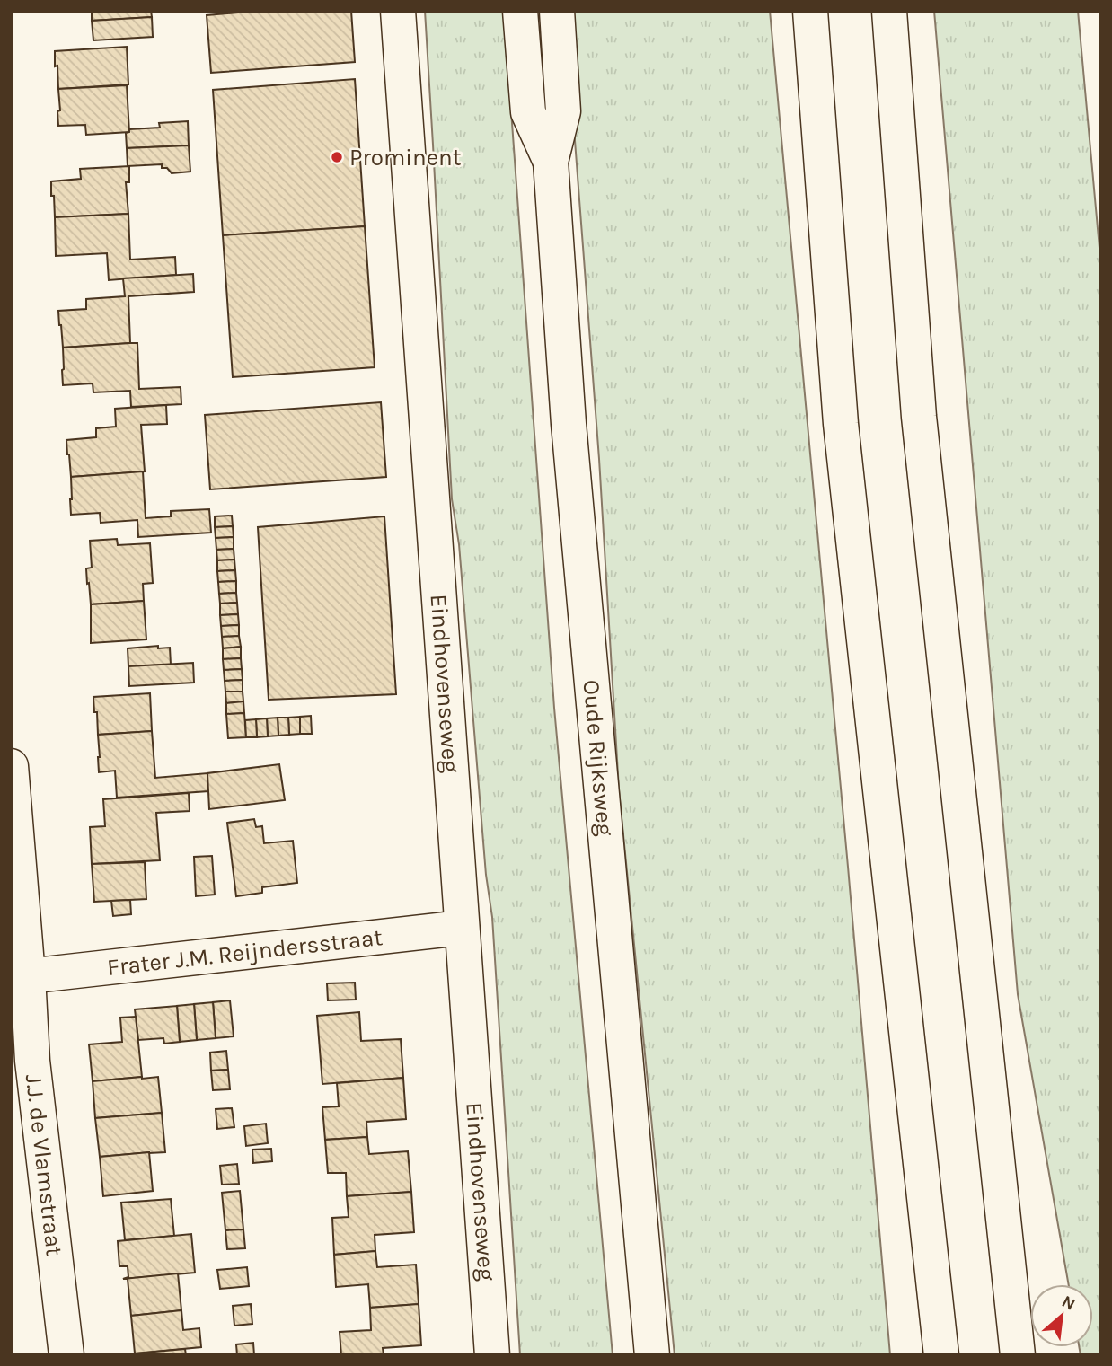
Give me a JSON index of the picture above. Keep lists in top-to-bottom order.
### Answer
{
  "streets": {
    "main road": [
      "Eindhovenseweg",
      "Oude Rijksweg",
      "Frater J.M. Reijndersstraat",
      "J.J. de Vlamstraat"
    ]
  },
  "crossings": [
    ["Eindhovenseweg", "Frater J.M. Reijndersstraat"],
    ["Frater J.M. Reijndersstraat", "J.J. de Vlamstraat"]
  ],
  "places": ["Prominent"],
  "north": "top right"
}
